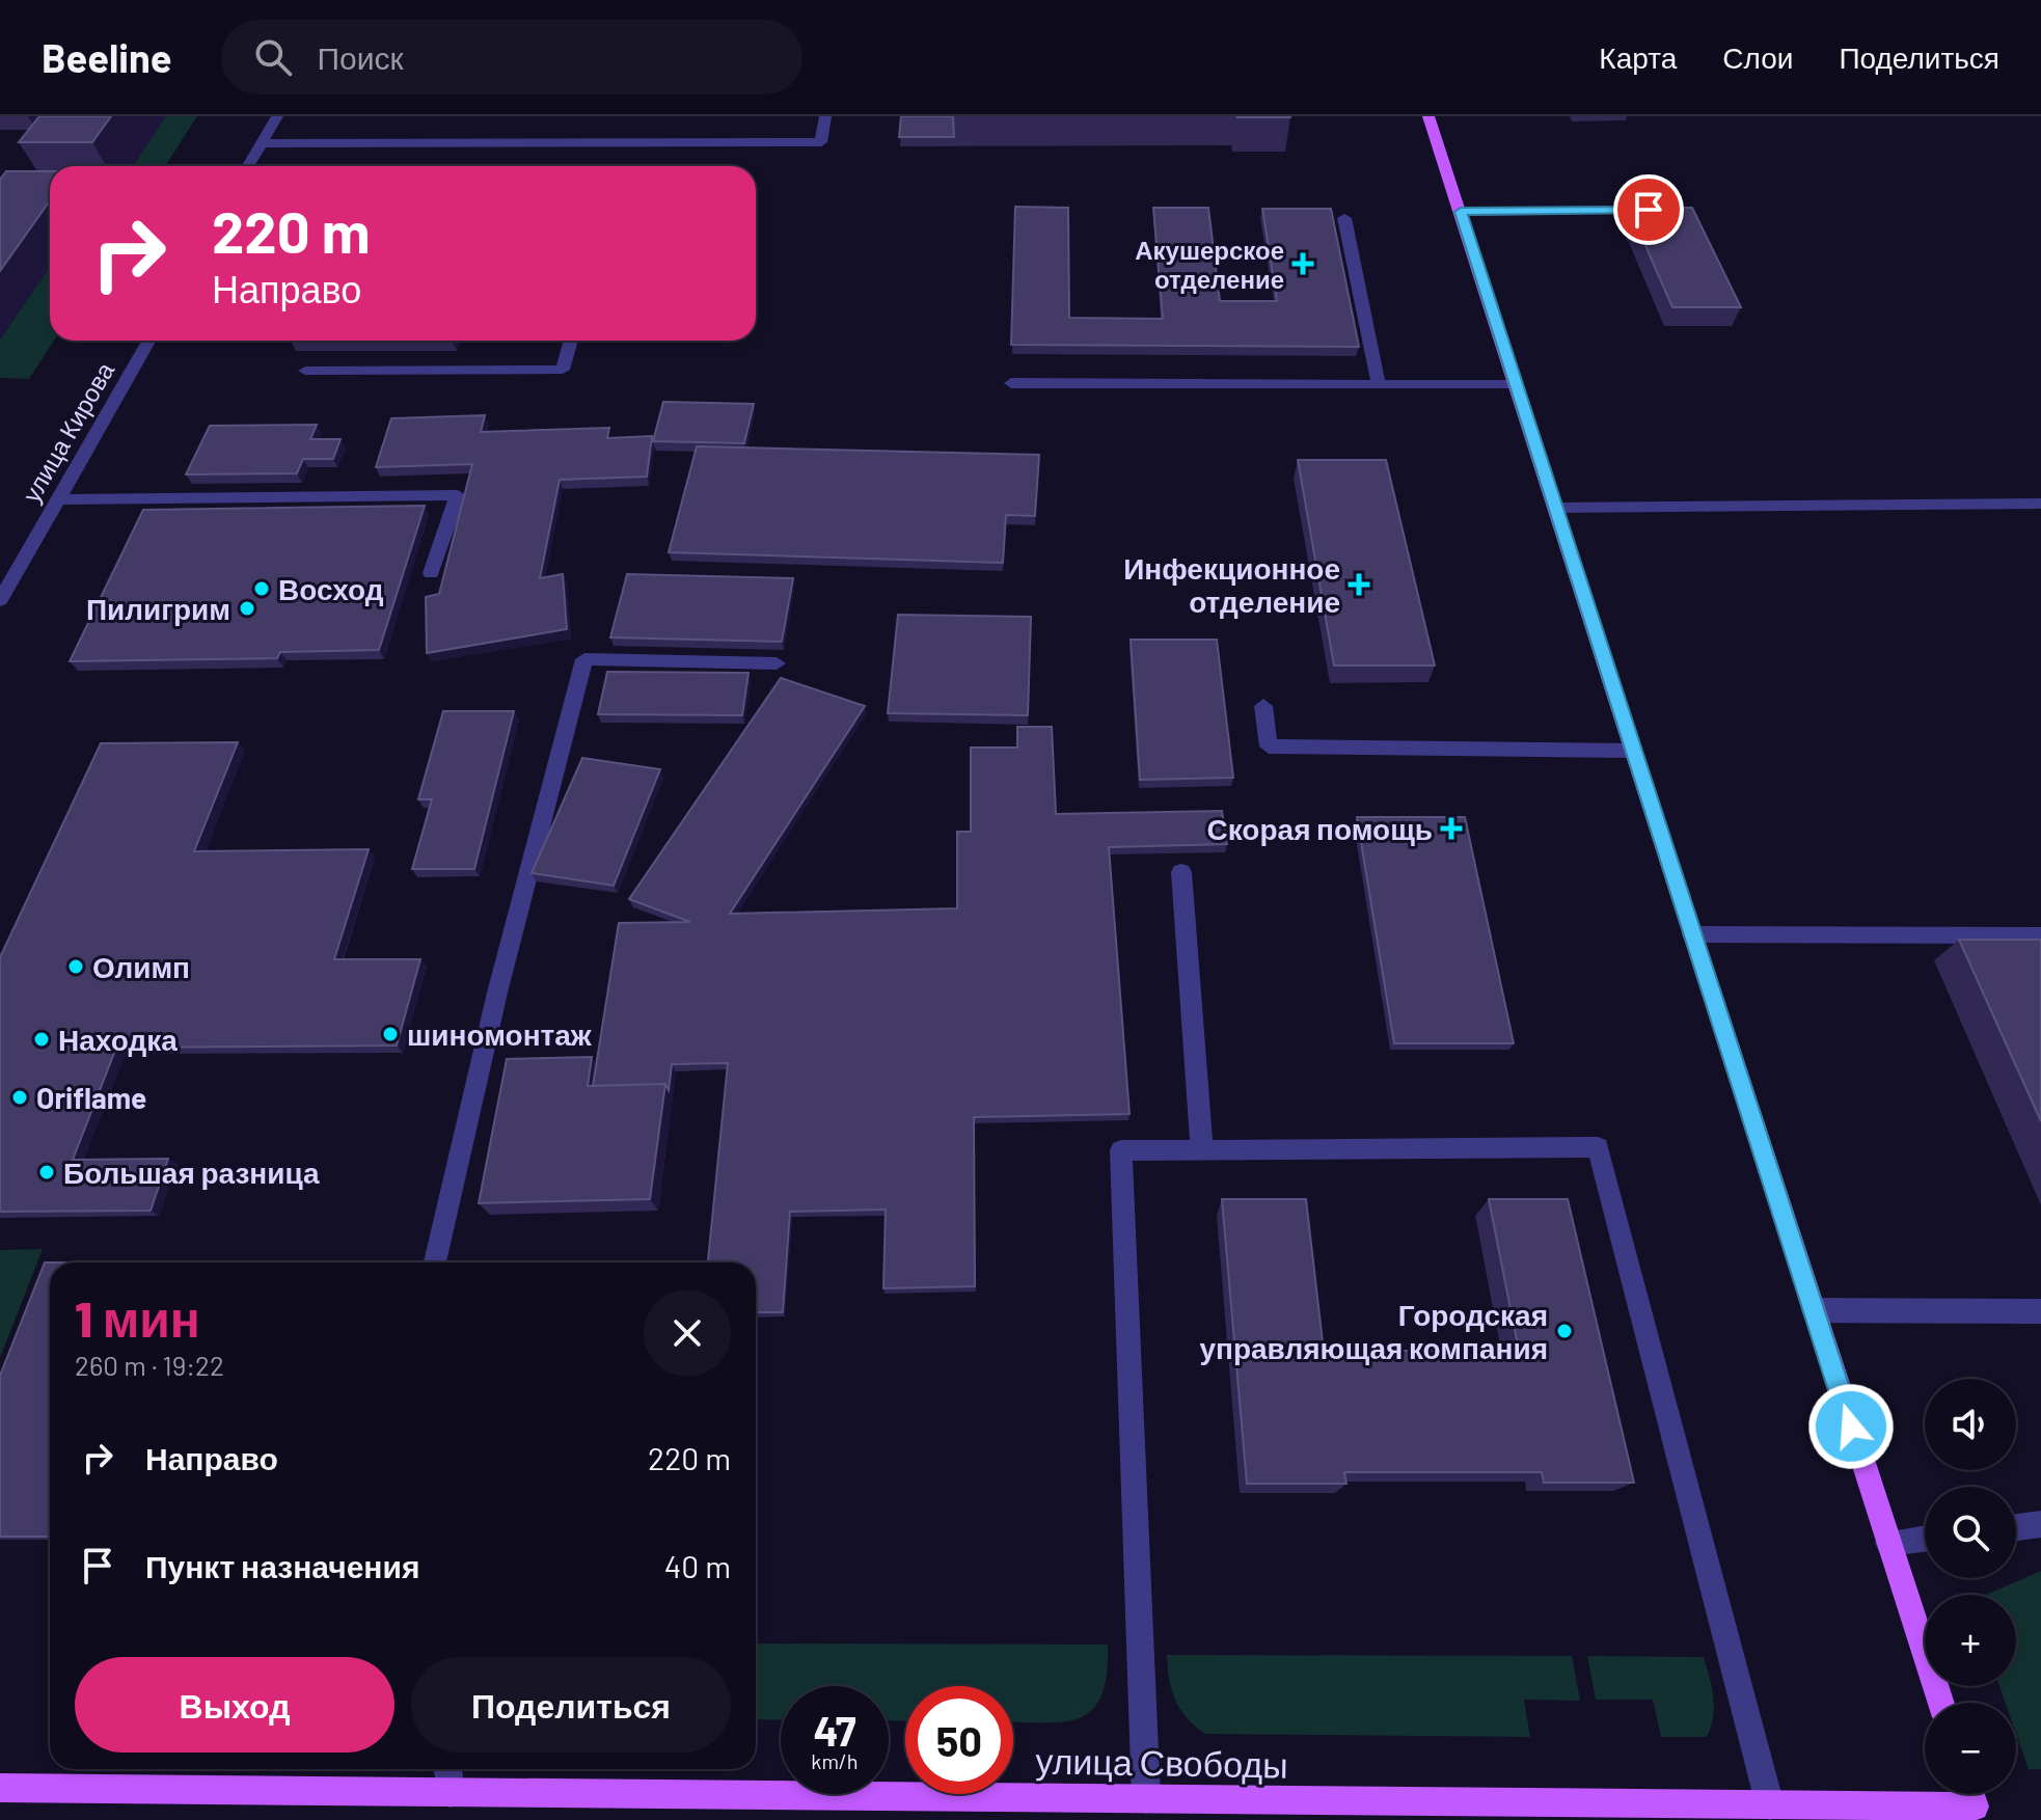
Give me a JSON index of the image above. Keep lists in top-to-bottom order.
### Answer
{
  "streets": {
    "main road": ["улица Свободы"],
    "street": ["улица Кирова"]
  },
  "places": {
    "health": ["Акушерское отделение", "Инфекционное отделение", "Скорая помощь"],
    "other": [
      "Восход",
      "Пилигрим",
      "Олимп",
      "шиномонтаж",
      "Находка",
      "Oriflame",
      "Большая разница",
      "Городская управляющая компания"
    ]
  },
  "page": {
    "header": "Beeline",
    "search": "Поиск",
    "nav": ["Карта", "Слои", "Поделиться"],
    "turn": ["220 m", "Направо"],
    "heading": ["1 мин", "260 m · 19:22"],
    "map_buttons": ["+", "−"],
    "list": [
      {
        "name": "Направо",
        "value": "220 m"
      },
      {
        "name": "Пункт назначения",
        "value": "40 m"
      }
    ],
    "buttons": ["Выход", "Поделиться"],
    "speed": "47 km/h",
    "limit": "50"
  }
}
